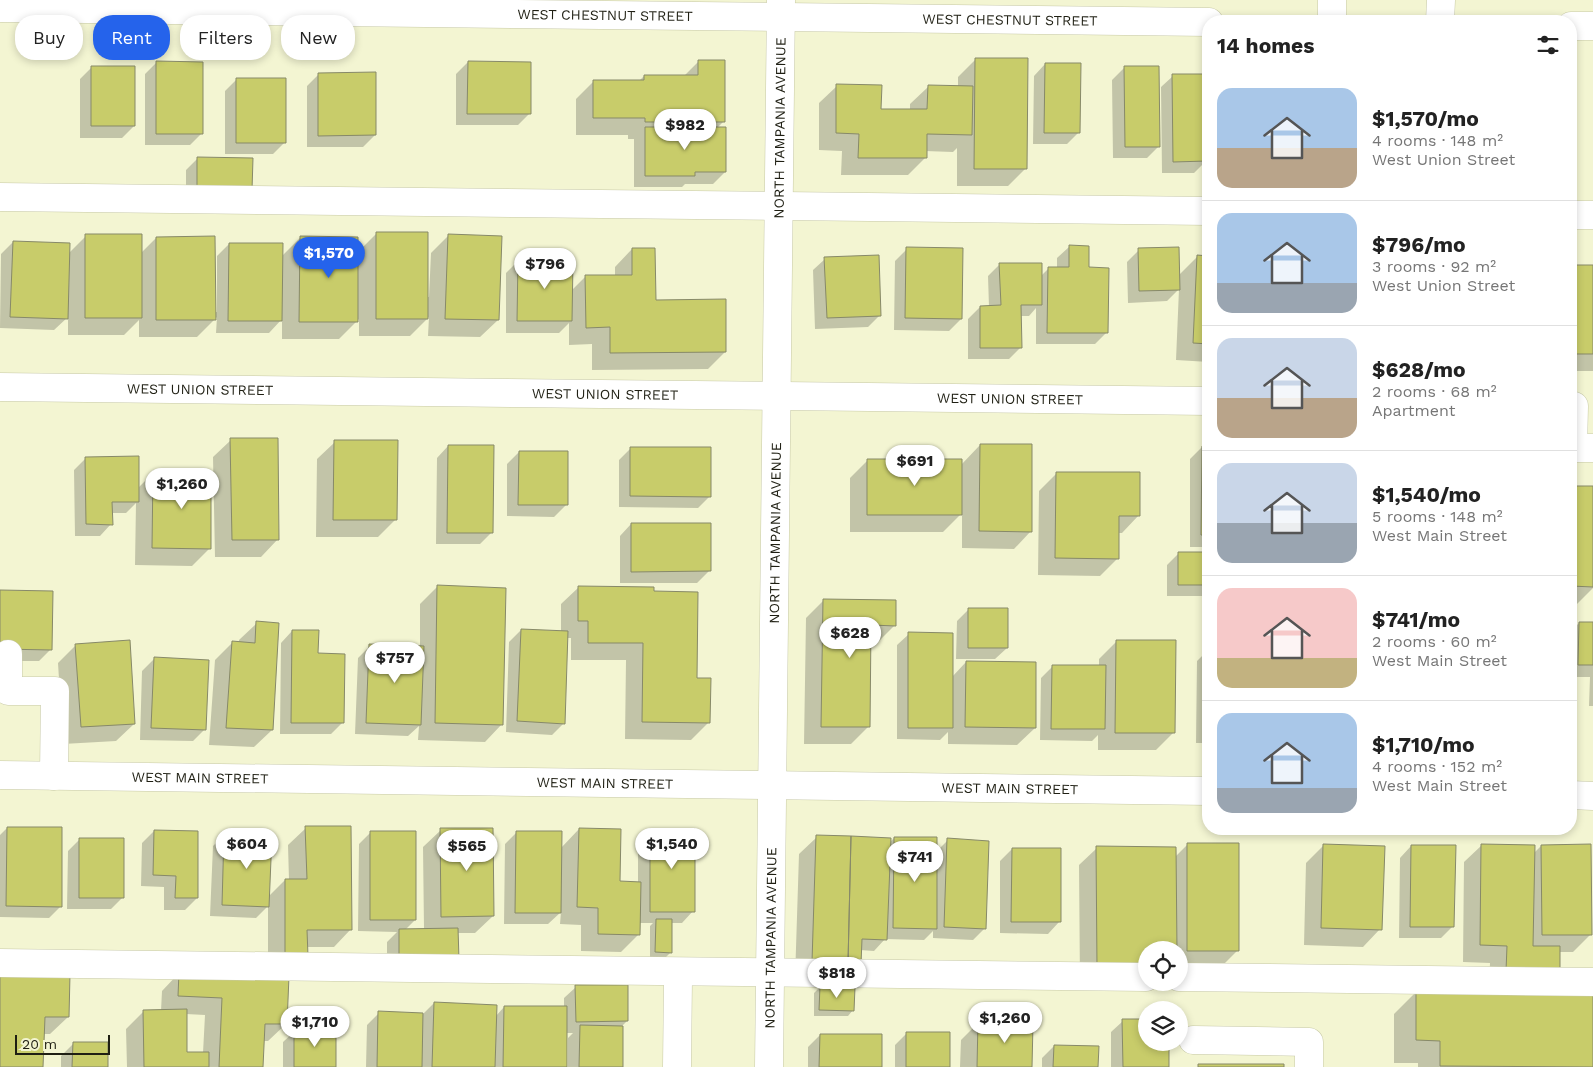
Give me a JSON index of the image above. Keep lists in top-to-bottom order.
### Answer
{
  "streets": {
    "street": [
      "WEST CHESTNUT STREET",
      "NORTH TAMPANIA AVENUE",
      "WEST UNION STREET",
      "WEST MAIN STREET"
    ]
  },
  "crossings": [
    ["WEST CHESTNUT STREET", "NORTH TAMPANIA AVENUE"],
    ["NORTH TAMPANIA AVENUE", "WEST UNION STREET"],
    ["NORTH TAMPANIA AVENUE", "WEST MAIN STREET"]
  ],
  "scale_bar": "20 m",
  "page": {
    "chip": [
      "Buy",
      "Rent",
      "Filters",
      "New"
    ],
    "heading": "14 homes",
    "list": [
      {
        "name": "$1,570/mo",
        "note": "4 rooms · 148 m² · West Union Street"
      },
      {
        "name": "$796/mo",
        "note": "3 rooms · 92 m² · West Union Street"
      },
      {
        "name": "$628/mo",
        "note": "2 rooms · 68 m² · Apartment"
      },
      {
        "name": "$1,540/mo",
        "note": "5 rooms · 148 m² · West Main Street"
      },
      {
        "name": "$741/mo",
        "note": "2 rooms · 60 m² · West Main Street"
      },
      {
        "name": "$1,710/mo",
        "note": "4 rooms · 152 m² · West Main Street"
      }
    ],
    "price": [
      "$982",
      "$1,570",
      "$796",
      "$691",
      "$1,260",
      "$628",
      "$757",
      "$604",
      "$1,540",
      "$565",
      "$741",
      "$818",
      "$1,260",
      "$1,710"
    ],
    "scale": "20 m"
  }
}
